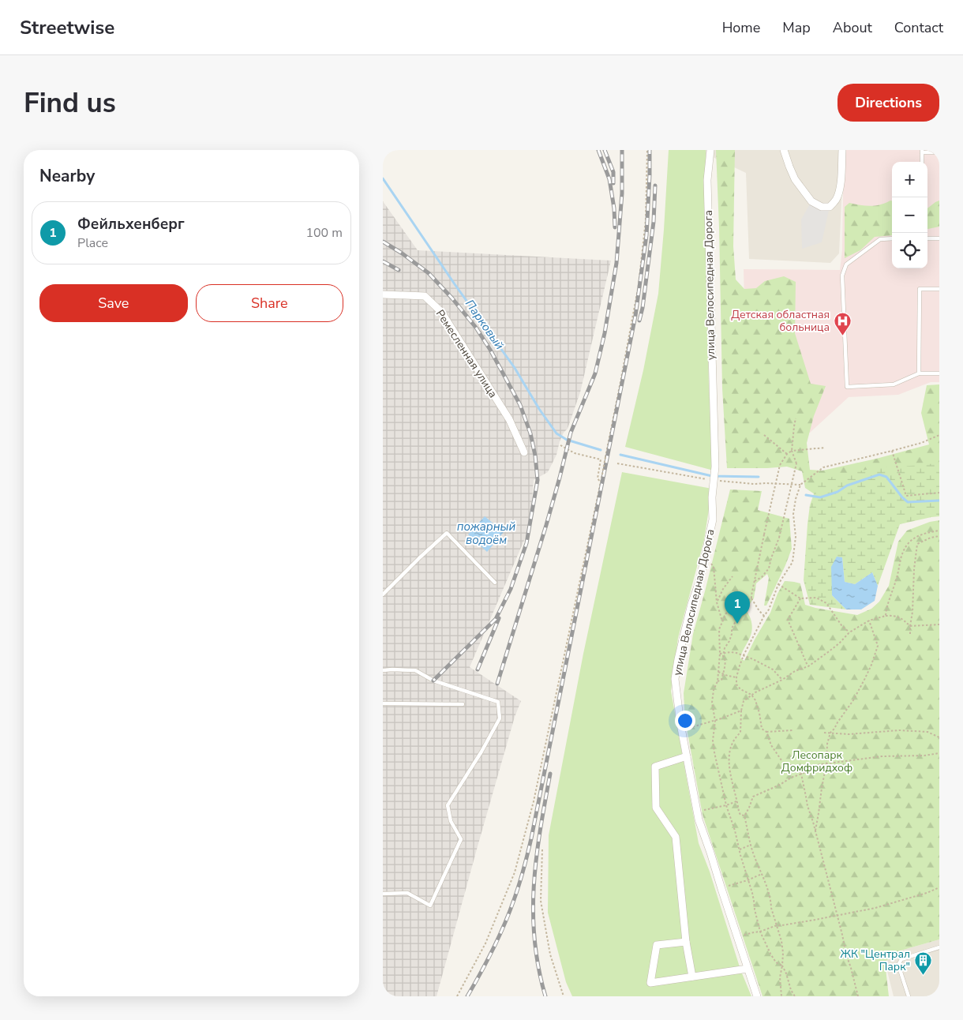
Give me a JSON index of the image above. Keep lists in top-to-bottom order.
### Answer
{
  "streets": {
    "street": ["улица Велосипедная Дорога", "Ремесленная улица"]
  },
  "water": ["Парковый", "пожарный водоём"],
  "parks": ["Лесопарк Домфридхоф"],
  "places": {
    "hospital": ["Детская областная больница"],
    "building": ["ЖК \"Централ Парк\""]
  },
  "page": {
    "header": "Streetwise",
    "nav": [
      "Home",
      "Map",
      "About",
      "Contact"
    ],
    "buttons": [
      "Directions",
      ["Save", "Share"]
    ],
    "title": "Find us",
    "heading": "Nearby",
    "map_buttons": ["+", "−"],
    "list": [
      {
        "mark": "1",
        "name": "Фейльхенберг",
        "note": "Place",
        "value": "100 m"
      }
    ],
    "pins": "1"
  }
}
